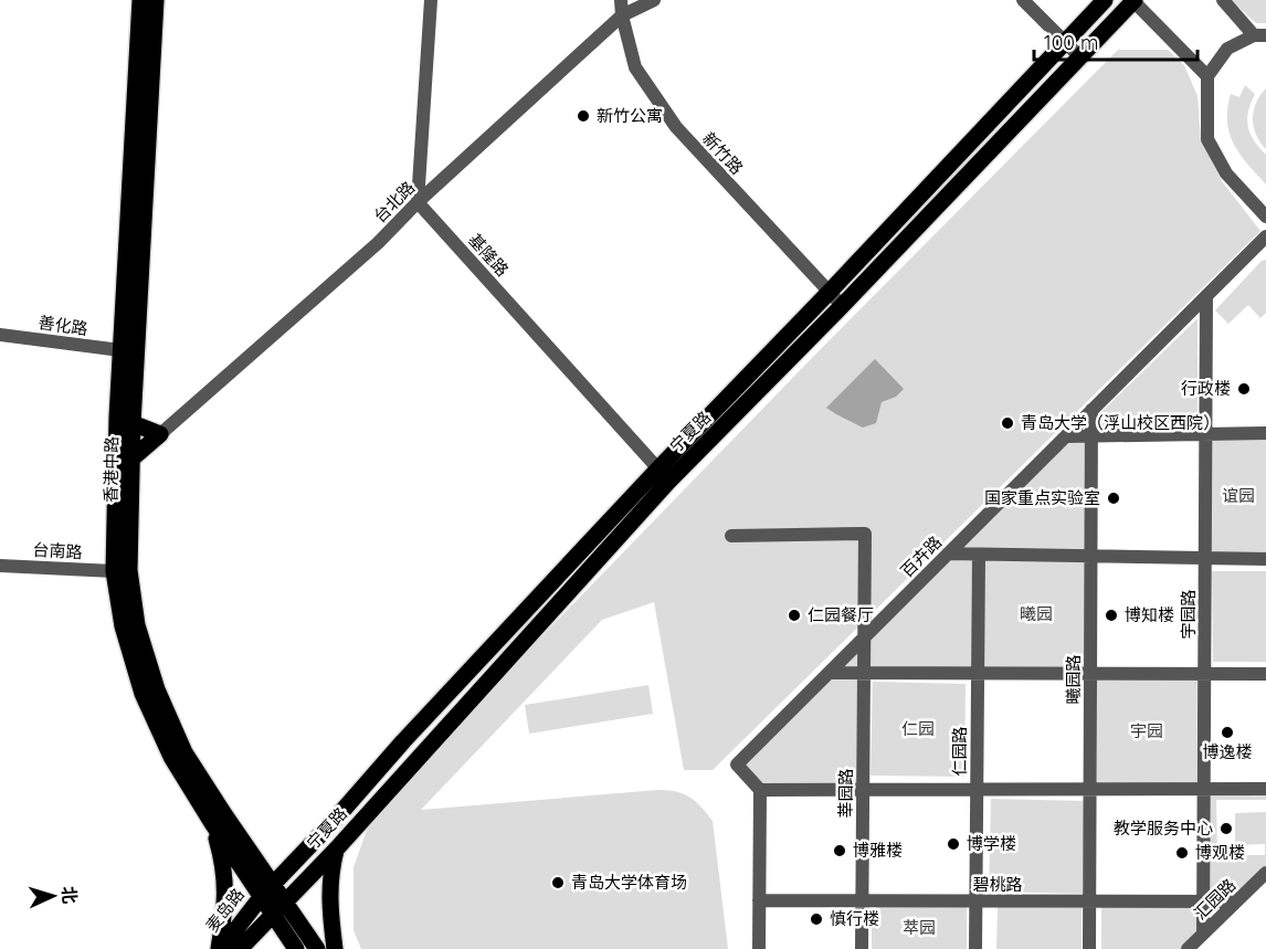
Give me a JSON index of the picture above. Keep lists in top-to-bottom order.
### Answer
{
  "streets": {
    "main road": ["宁夏路", "香港中路", "麦岛路"],
    "street": [
      "新竹路",
      "台北路",
      "基隆路",
      "善化路",
      "台南路",
      "百卉路",
      "宇园路",
      "曦园路",
      "仁园路",
      "碧桃路",
      "汇园路"
    ]
  },
  "crossings": [
    ["新竹路", "台北路"],
    ["新竹路", "宁夏路"],
    ["台北路", "基隆路"],
    ["基隆路", "宁夏路"],
    ["善化路", "香港中路"],
    ["宁夏路", "香港中路"],
    ["宁夏路", "麦岛路"],
    ["香港中路", "台南路"],
    ["香港中路", "麦岛路"],
    ["百卉路", "宇园路"],
    ["百卉路", "曦园路"],
    ["宇园路", "碧桃路"],
    ["宇园路", "汇园路"],
    ["曦园路", "碧桃路"],
    ["仁园路", "碧桃路"],
    ["碧桃路", "汇园路"]
  ],
  "parks": [
    "谊园",
    "曦园",
    "仁园",
    "宇园",
    "萃园"
  ],
  "places": [
    "新竹公寓",
    "行政楼",
    "青岛大学（浮山校区西院）",
    "国家重点实验室",
    "仁园餐厅",
    "博知楼",
    "博逸楼",
    "教学服务中心",
    "博学楼",
    "博雅楼",
    "博观楼",
    "青岛大学体育场",
    "慎行楼"
  ],
  "scale_bar": "100 m",
  "north": "right"
}
